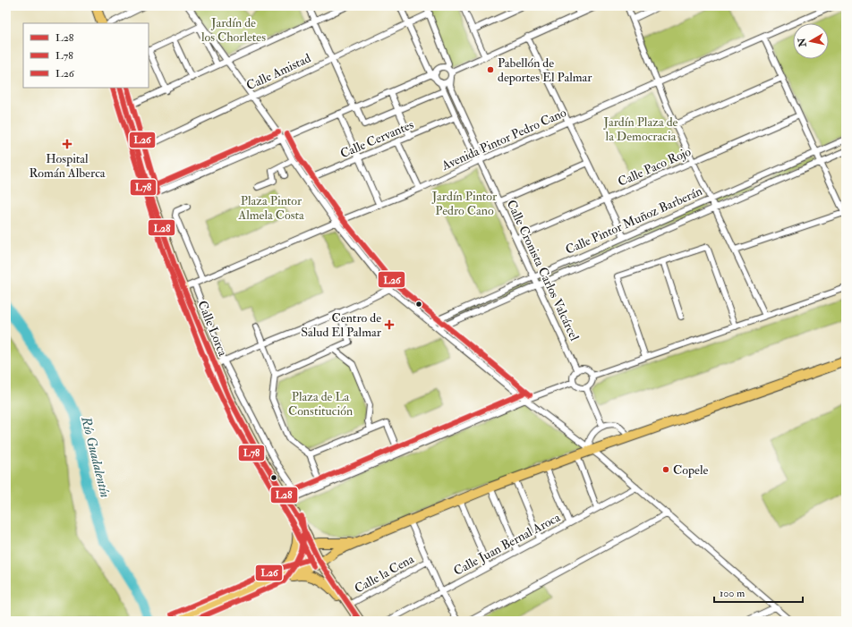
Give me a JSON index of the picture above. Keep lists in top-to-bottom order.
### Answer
{
  "streets": {
    "main road": ["Calle Lorca"],
    "street": [
      "Calle Amistad",
      "Calle Cervantes",
      "Avenida Pintor Pedro Cano",
      "Calle Paco Rojo",
      "Calle Pintor Muñoz Barberán",
      "Calle Cronista Carlos Valcárcel",
      "Calle Juan Bernal Aroca",
      "Calle la Cena"
    ]
  },
  "crossings": [
    ["Calle Amistad", "Calle Cronista Carlos Valcárcel"],
    ["Calle Amistad", "Calle Lorca"],
    ["Calle Cervantes", "Calle Cronista Carlos Valcárcel"],
    ["Avenida Pintor Pedro Cano", "Calle Cronista Carlos Valcárcel"],
    ["Avenida Pintor Pedro Cano", "Calle Lorca"],
    ["Calle Paco Rojo", "Calle Cronista Carlos Valcárcel"],
    ["Calle Pintor Muñoz Barberán", "Calle Cronista Carlos Valcárcel"]
  ],
  "water": ["Río Guadalentín"],
  "parks": [
    "Jardín de los Chorletes",
    "Jardín Plaza de la Democracia",
    "Jardín Pintor Pedro Cano",
    "Plaza Pintor Almela Costa",
    "Plaza de La Constitución"
  ],
  "places": {
    "other": ["Pabellón de deportes El Palmar", "Copele"],
    "health": ["Hospital Román Alberca", "Centro de Salud El Palmar"]
  },
  "lines": ["transit line L28", "transit line L26", "transit line L78"],
  "legend": ["L28", "L78", "L26"],
  "scale_bar": "100 m",
  "north": "left"
}
